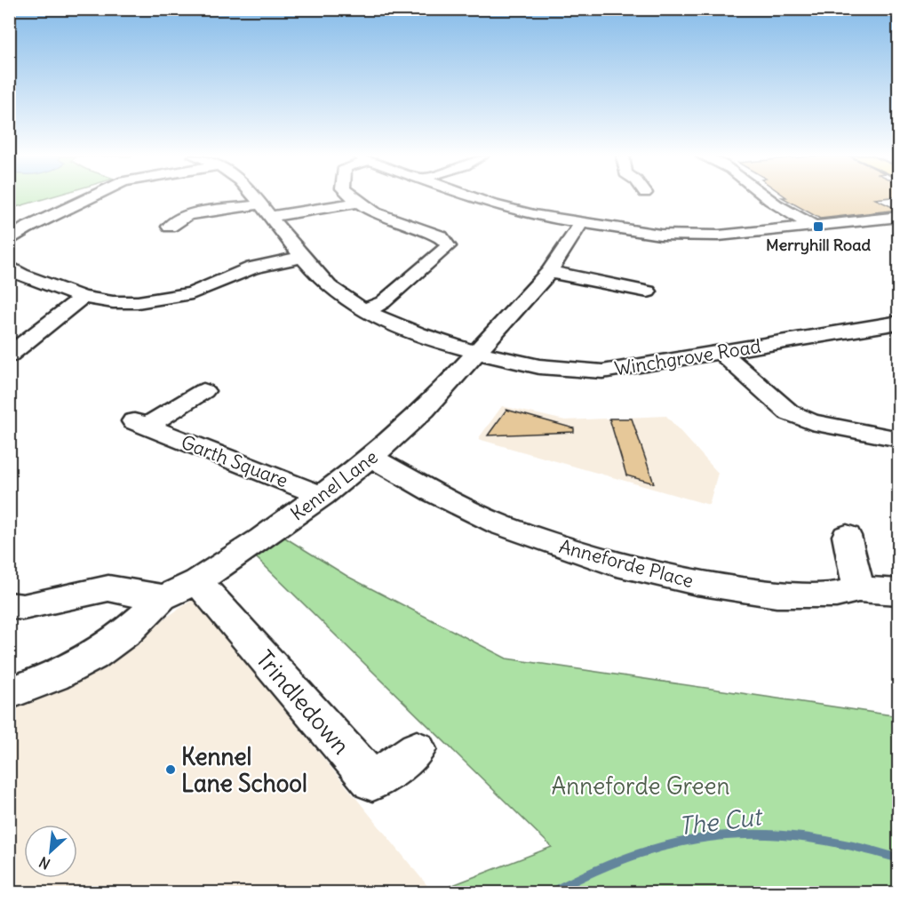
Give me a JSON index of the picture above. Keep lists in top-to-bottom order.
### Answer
{
  "streets": {
    "street": [
      "Winchgrove Road",
      "Garth Square",
      "Kennel Lane",
      "Anneforde Place",
      "Trindledown"
    ]
  },
  "crossings": [
    ["Winchgrove Road", "Kennel Lane"],
    ["Garth Square", "Kennel Lane"],
    ["Kennel Lane", "Anneforde Place"],
    ["Kennel Lane", "Trindledown"]
  ],
  "water": ["The Cut"],
  "parks": ["Anneforde Green"],
  "places": {
    "transit": ["Merryhill Road"],
    "other": ["Kennel Lane School"]
  },
  "north": "bottom left"
}
